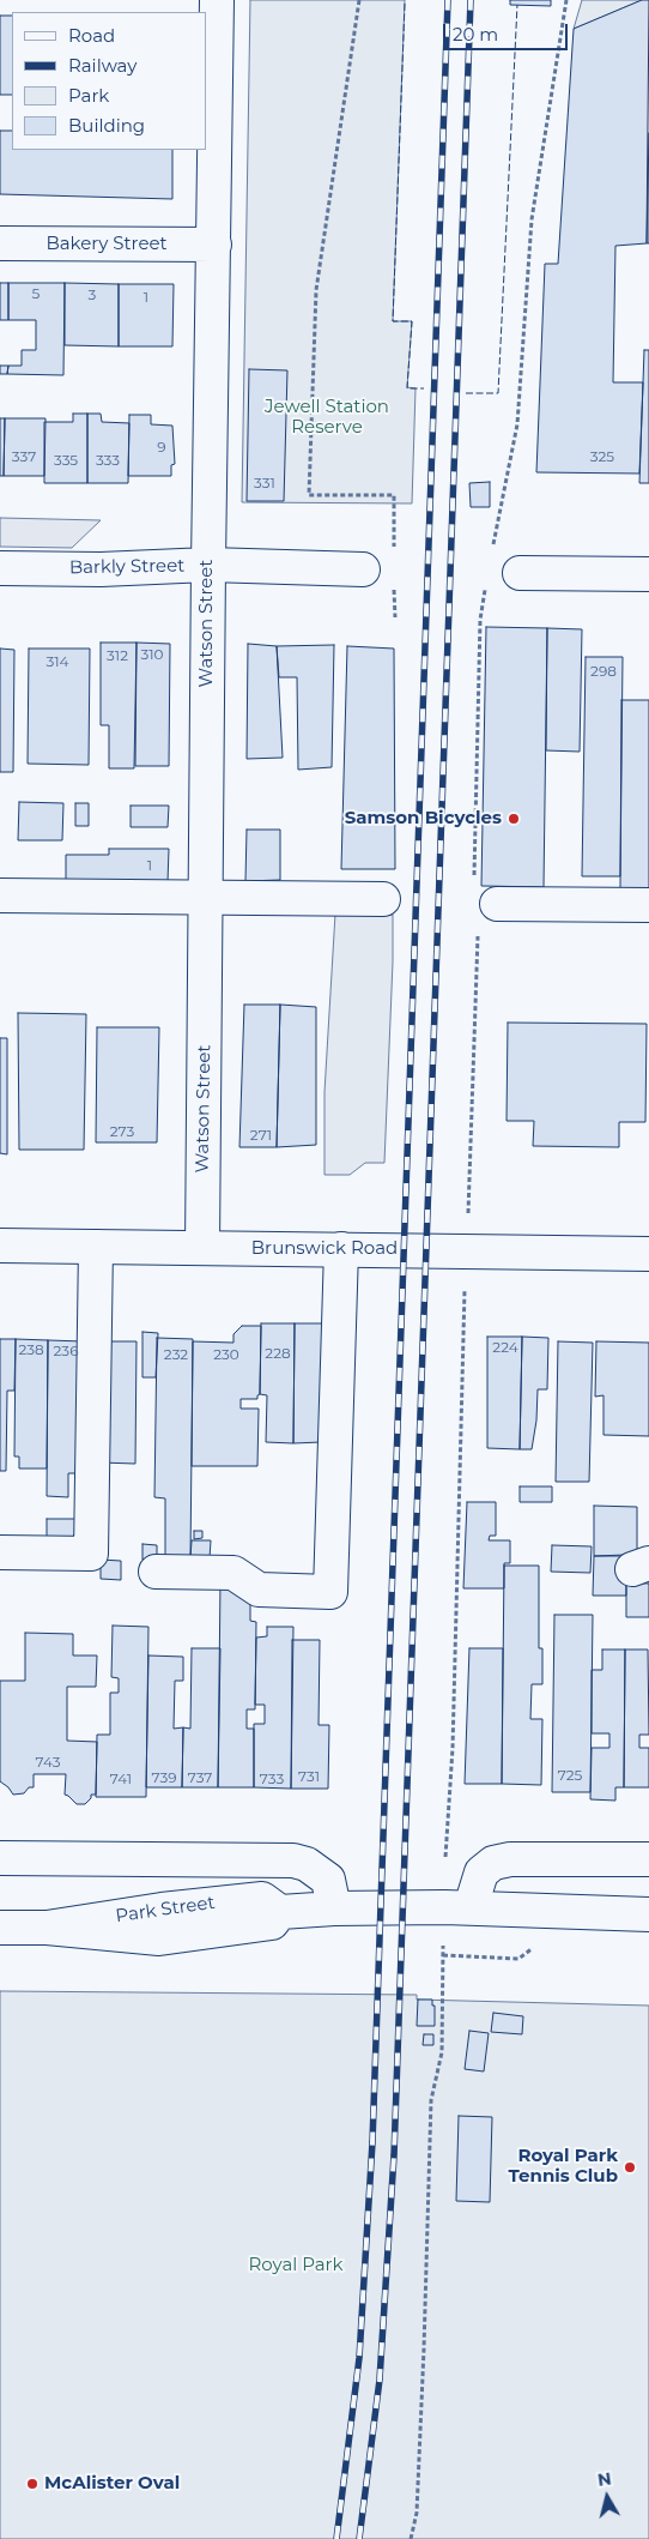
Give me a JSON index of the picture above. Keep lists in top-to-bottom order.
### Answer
{
  "streets": {
    "street": [
      "Bakery Street",
      "Barkly Street",
      "Watson Street",
      "Brunswick Road",
      "Park Street"
    ]
  },
  "crossings": [
    ["Bakery Street", "Watson Street"],
    ["Barkly Street", "Watson Street"],
    ["Watson Street", "Brunswick Road"]
  ],
  "parks": ["Jewell Station Reserve", "Royal Park"],
  "places": ["Samson Bicycles", "Royal Park Tennis Club", "McAlister Oval"],
  "house_numbers": [
    "5",
    "3",
    "1",
    "9",
    "337",
    "325",
    "335",
    "333",
    "331",
    "310",
    "312",
    "314",
    "298",
    "1",
    "273",
    "271",
    "224",
    "238",
    "236",
    "228",
    "232",
    "230",
    "743",
    "725",
    "731",
    "739",
    "737",
    "741",
    "733"
  ],
  "legend": [
    "Road",
    "Railway",
    "Park",
    "Building"
  ],
  "scale_bar": "20 m",
  "north": "top"
}
